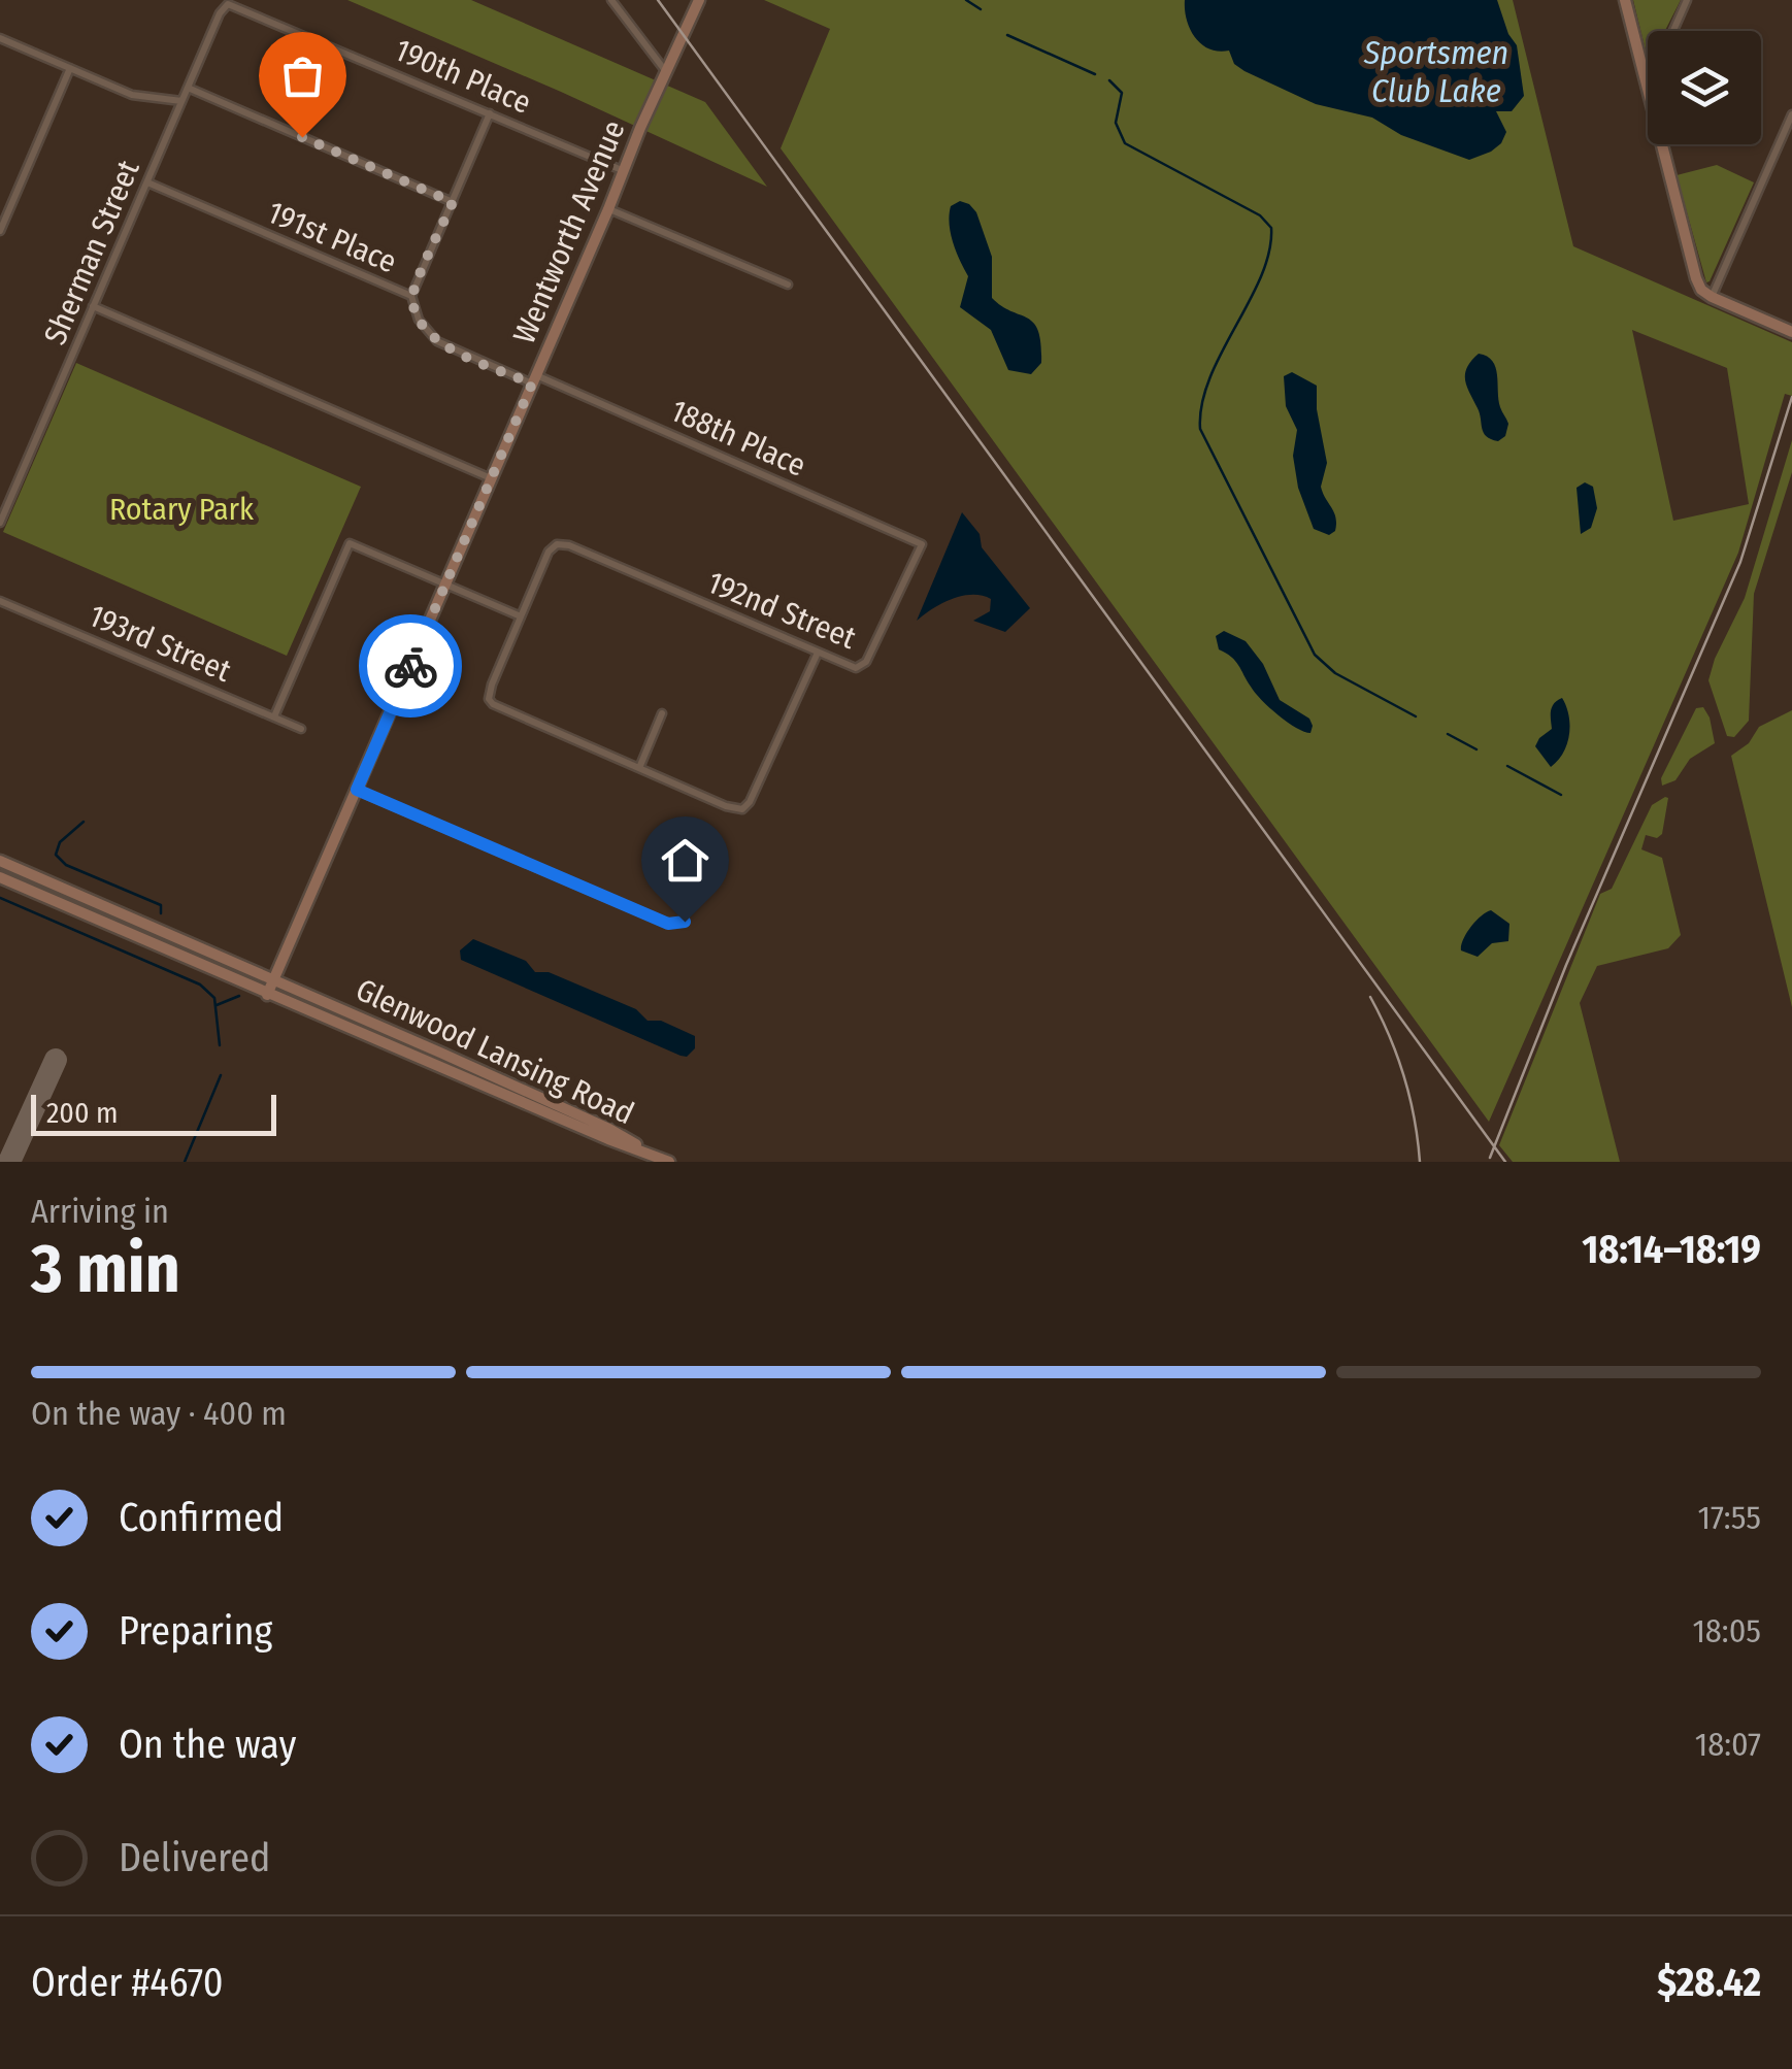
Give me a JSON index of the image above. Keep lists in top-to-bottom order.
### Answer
{
  "streets": {
    "street": [
      "190th Place",
      "Wentworth Avenue",
      "191st Place",
      "Sherman Street",
      "188th Place",
      "192nd Street",
      "193rd Street",
      "Glenwood Lansing Road"
    ]
  },
  "crossings": [
    ["190th Place", "Wentworth Avenue"],
    ["190th Place", "Sherman Street"],
    ["Wentworth Avenue", "191st Place"],
    ["Wentworth Avenue", "188th Place"],
    ["Wentworth Avenue", "Glenwood Lansing Road"],
    ["191st Place", "Sherman Street"],
    ["191st Place", "188th Place"],
    ["188th Place", "192nd Street"]
  ],
  "water": ["Sportsmen Club Lake"],
  "parks": ["Rotary Park"],
  "scale_bar": "200 m",
  "page": {
    "scale": "200 m",
    "heading": ["3 min", "Arriving in", "18:14–18:19"],
    "panel": ["Order #4670", "$28.42"],
    "bar": "On the way · 400 m",
    "list": [
      ["Confirmed", "17:55"],
      ["Preparing", "18:05"],
      ["On the way", "18:07"],
      "Delivered"
    ]
  }
}
